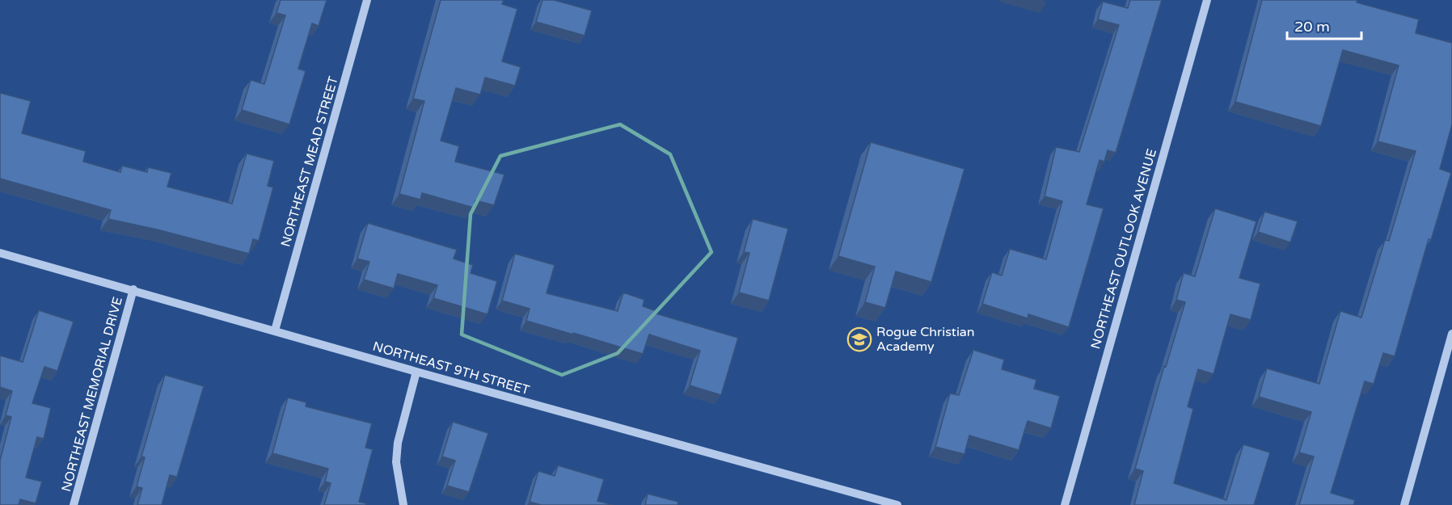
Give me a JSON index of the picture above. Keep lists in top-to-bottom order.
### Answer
{
  "streets": {
    "street": [
      "NORTHEAST MEAD STREET",
      "NORTHEAST OUTLOOK AVENUE",
      "NORTHEAST 9TH STREET",
      "NORTHEAST MEMORIAL DRIVE"
    ]
  },
  "crossings": [
    ["NORTHEAST MEAD STREET", "NORTHEAST 9TH STREET"],
    ["NORTHEAST 9TH STREET", "NORTHEAST MEMORIAL DRIVE"]
  ],
  "places": {
    "school or university": ["Rogue Christian Academy"]
  },
  "scale_bar": "20 m"
}
